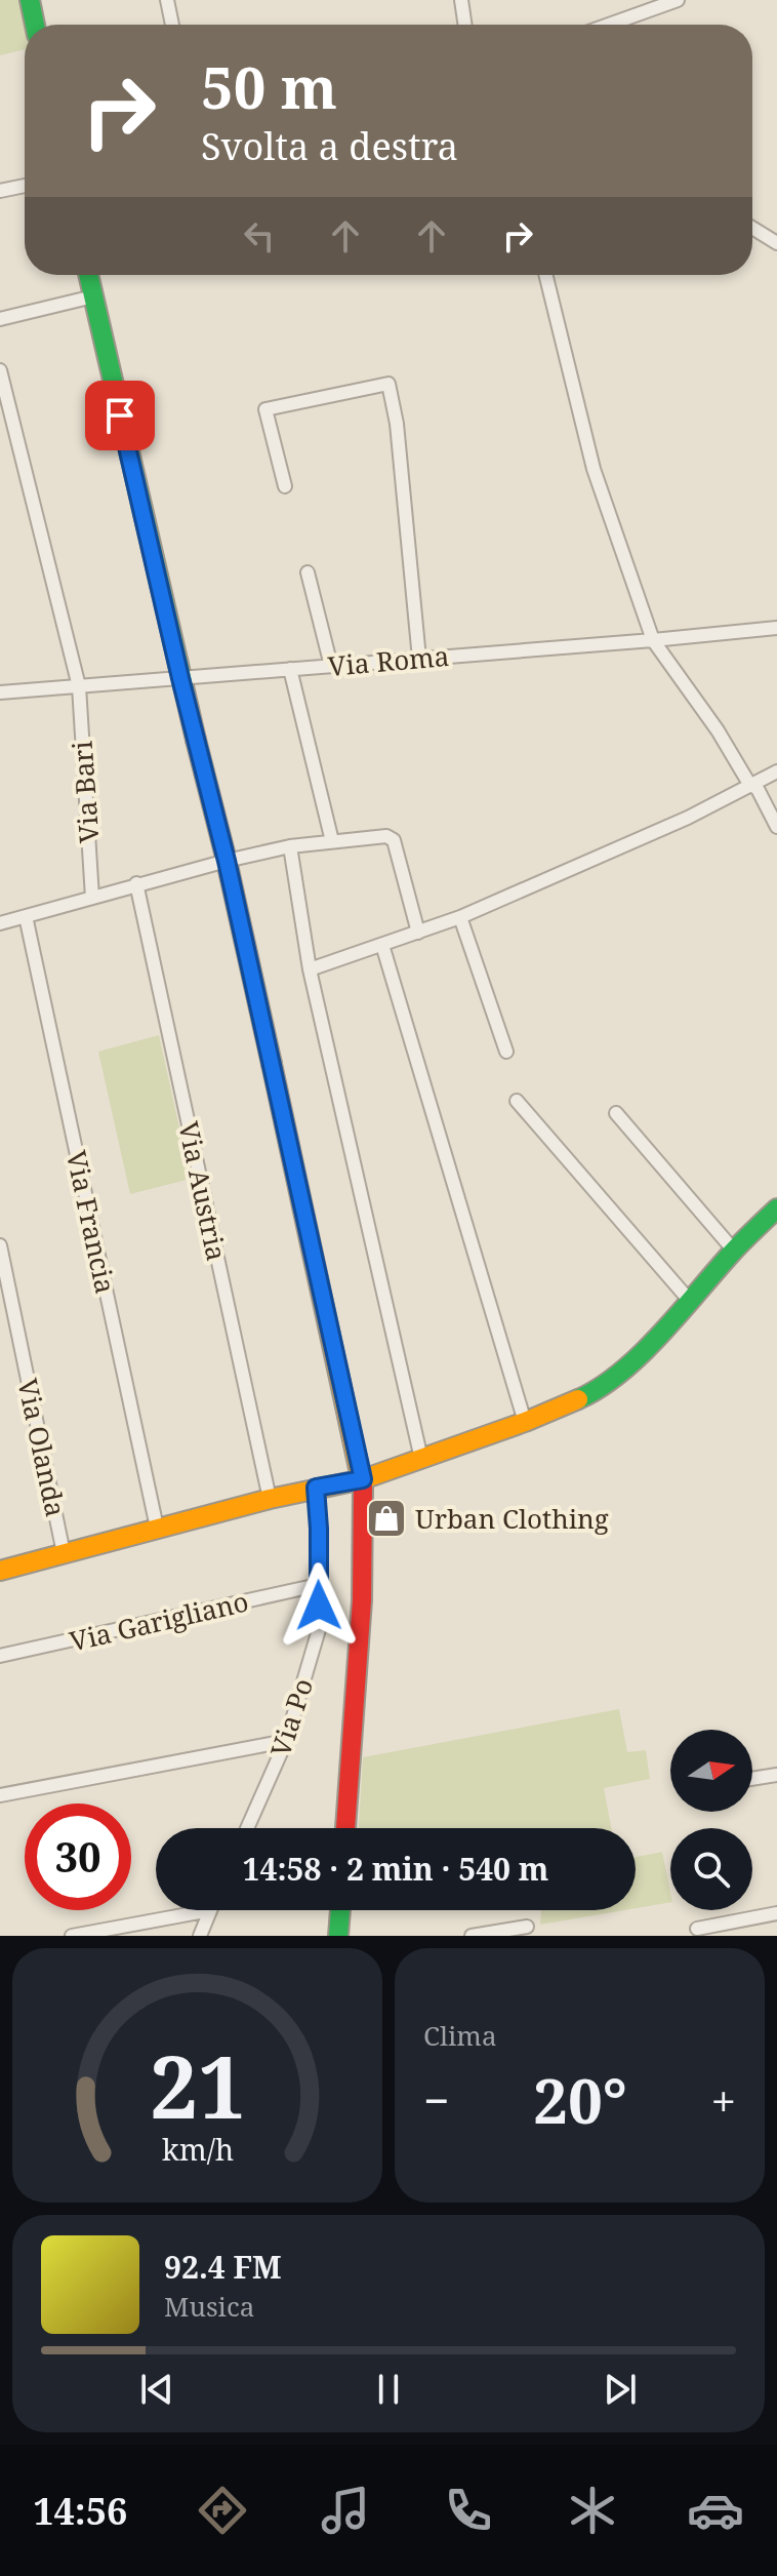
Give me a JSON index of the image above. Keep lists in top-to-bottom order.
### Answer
{
  "streets": {
    "street": [
      "Via Roma",
      "Via Bari",
      "Via Austria",
      "Via Francia",
      "Via Olanda",
      "Via Garigliano",
      "Via Po"
    ]
  },
  "crossings": [
    ["Via Roma", "Via Bari"],
    ["Via Garigliano", "Via Po"]
  ],
  "places": {
    "shop": ["Urban Clothing"]
  },
  "north": "right",
  "page": {
    "turn": ["50 m", "Svolta a destra"],
    "limit": "30",
    "trip": "14:58 · 2 min · 540 m",
    "tile": "Clima",
    "heat": ["−", "20°", "+"],
    "song": ["92.4 FM", "Musica"],
    "tabs": "14:56",
    "gauge": ["21", "km/h"]
  }
}
